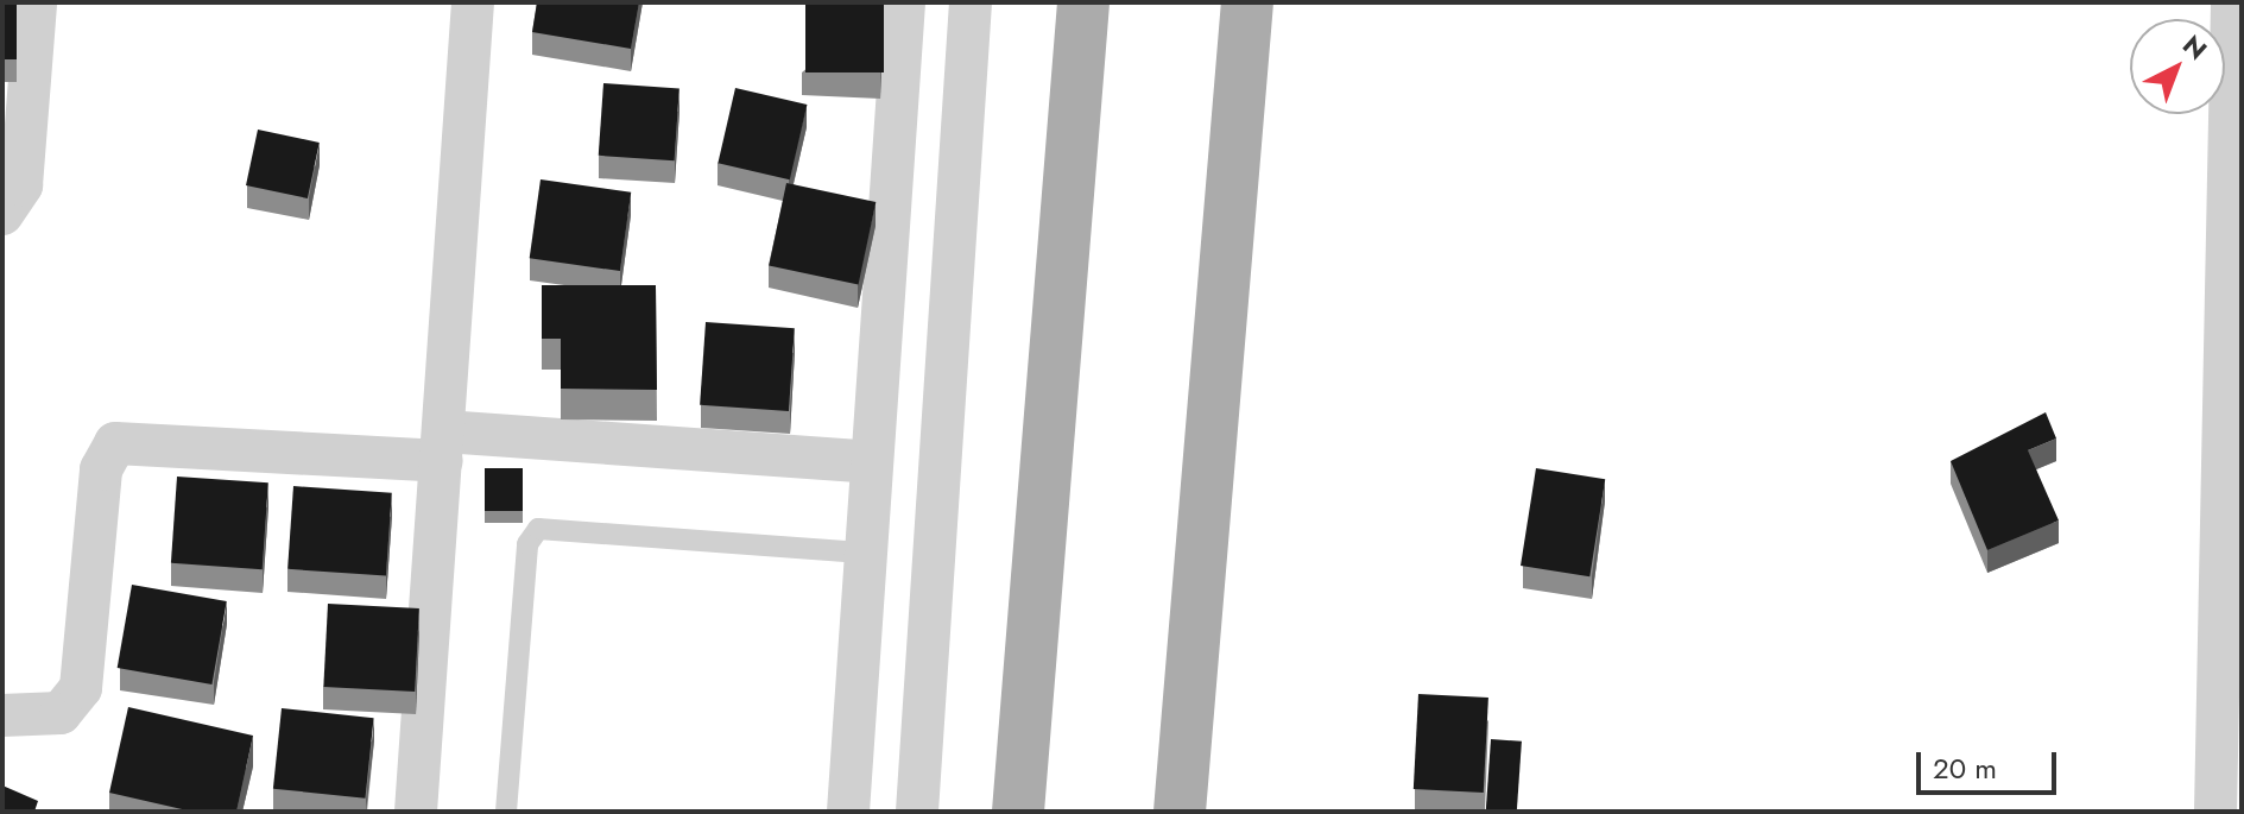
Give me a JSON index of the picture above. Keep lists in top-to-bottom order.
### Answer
{
  "scale_bar": "20 m",
  "north": "top right"
}
